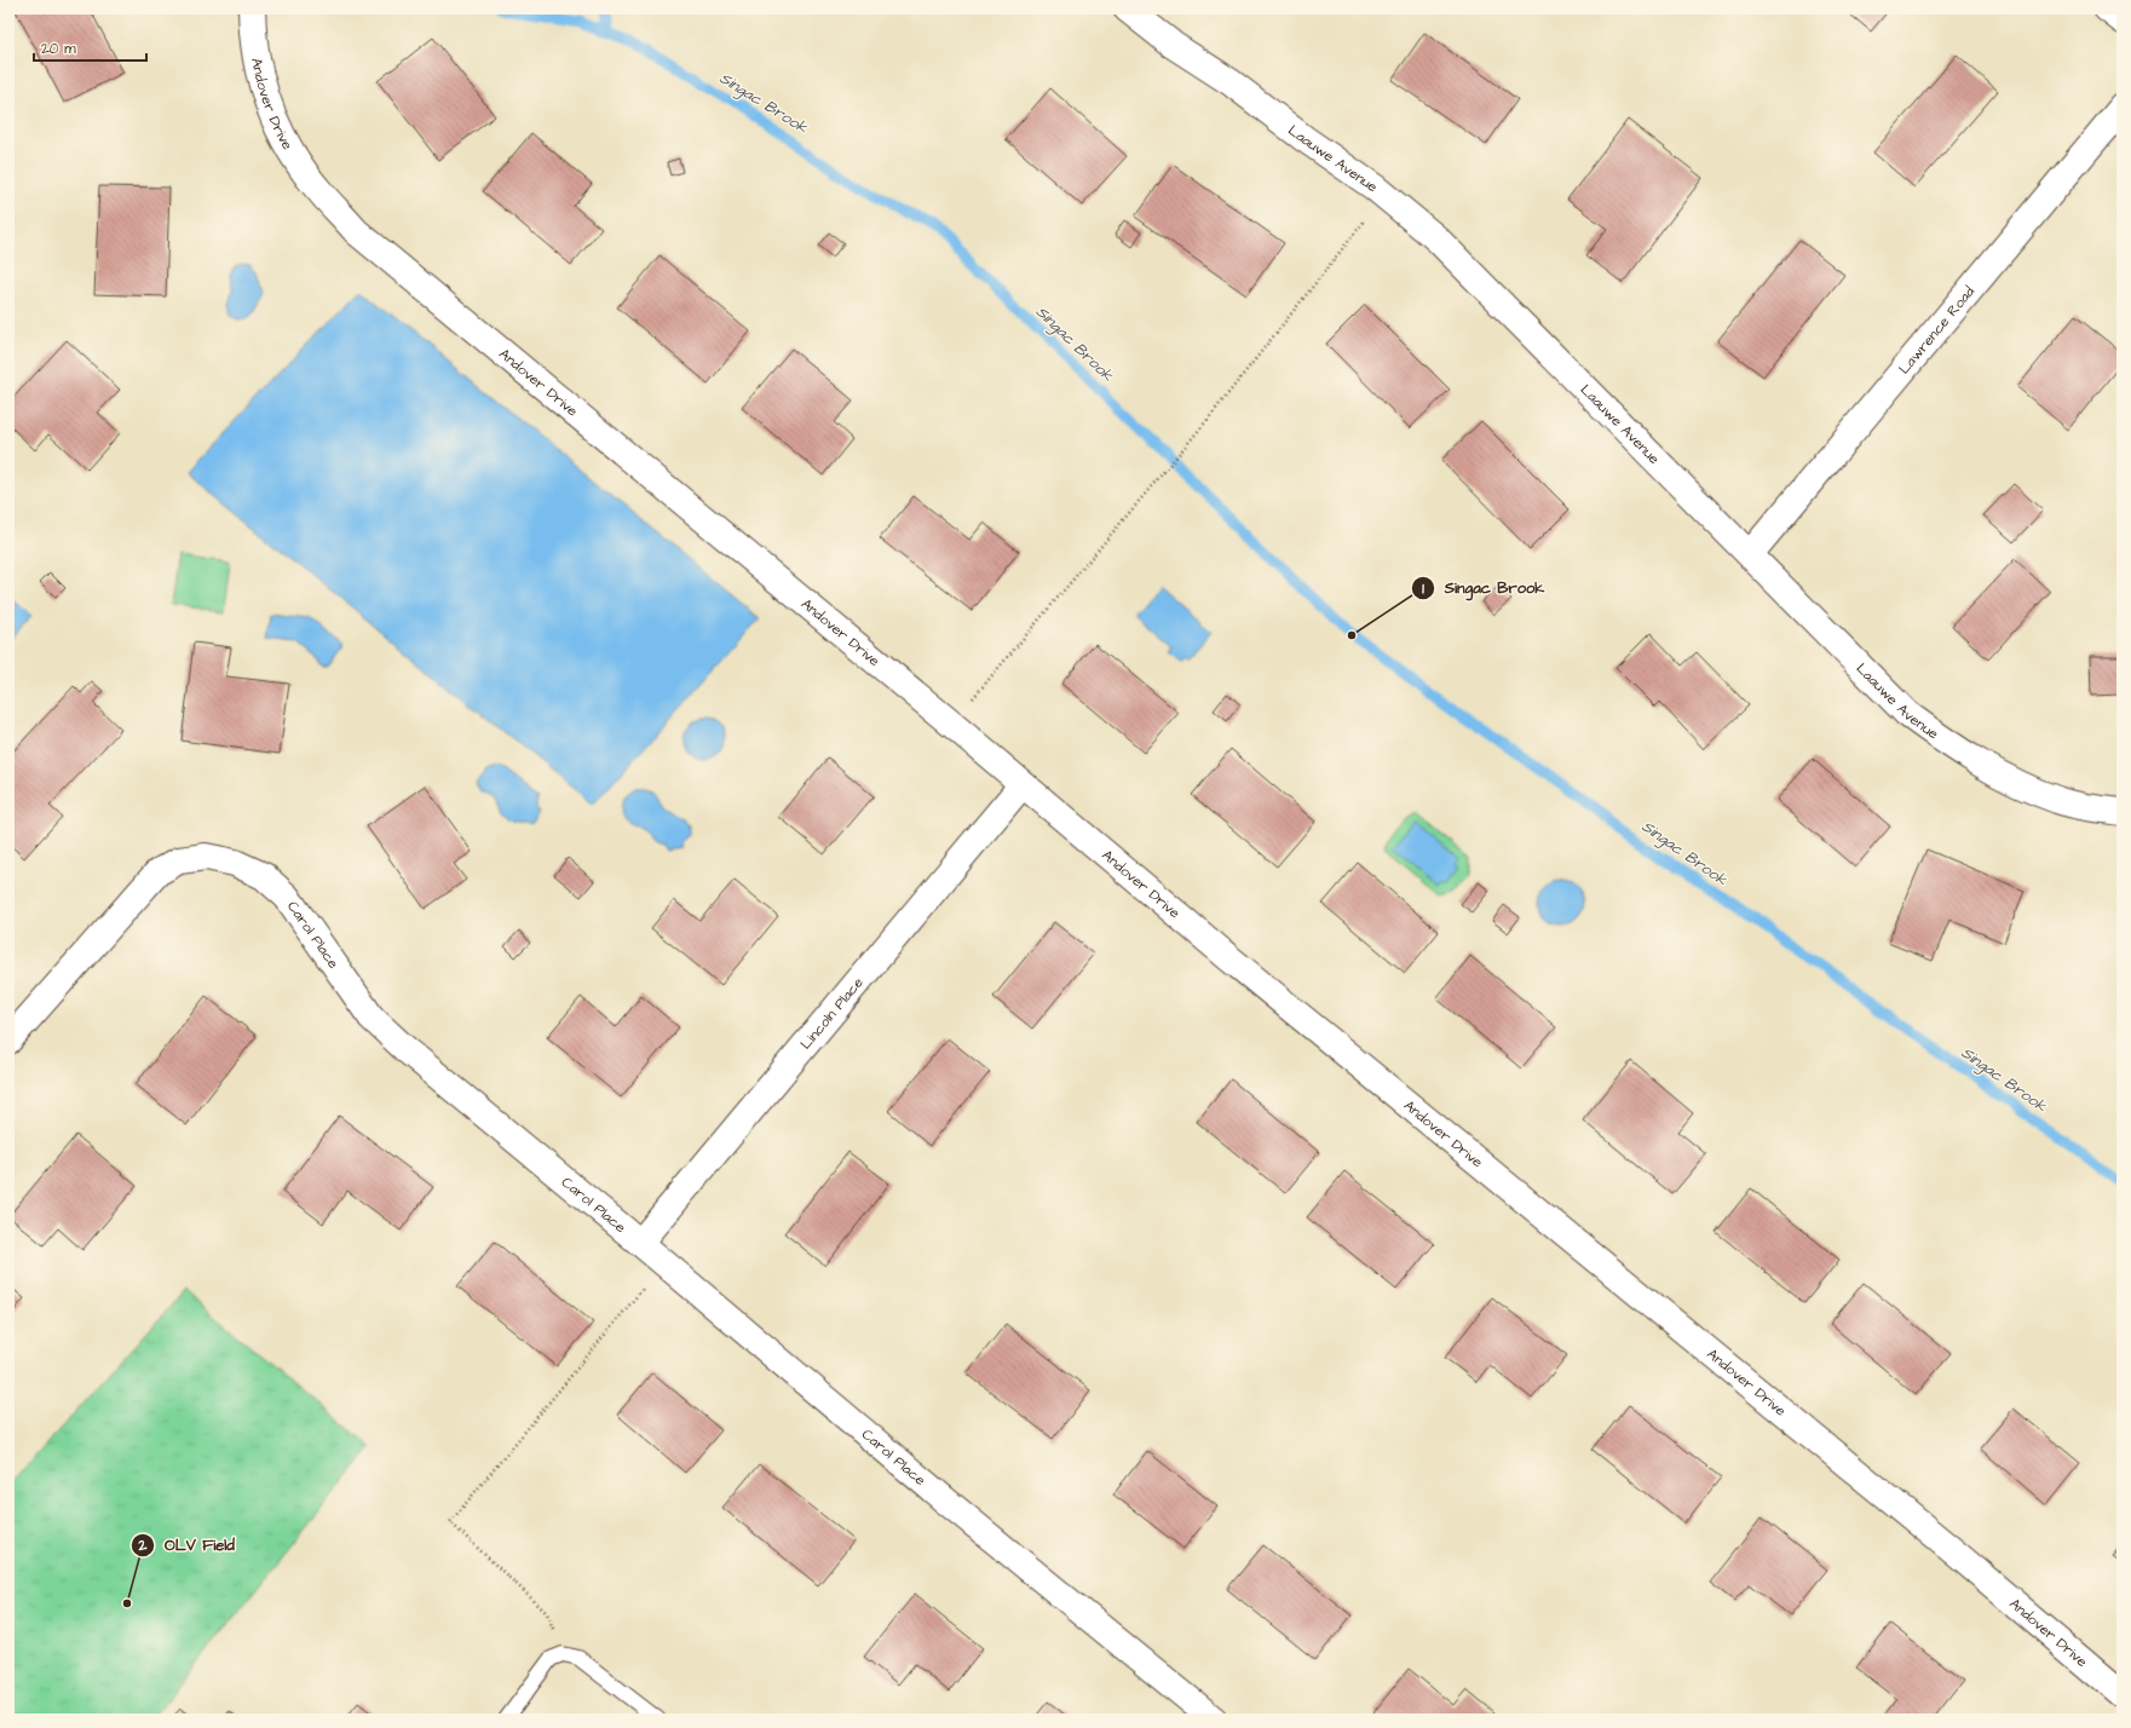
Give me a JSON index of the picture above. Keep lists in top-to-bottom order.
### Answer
{
  "streets": {
    "street": [
      "Andover Drive",
      "Laauwe Avenue",
      "Lawrence Road",
      "Carol Place",
      "Lincoln Place"
    ]
  },
  "crossings": [
    ["Andover Drive", "Lincoln Place"],
    ["Laauwe Avenue", "Lawrence Road"],
    ["Carol Place", "Lincoln Place"]
  ],
  "water": ["Singac Brook"],
  "places": ["Singac Brook", "OLV Field"],
  "scale_bar": "20 m"
}
